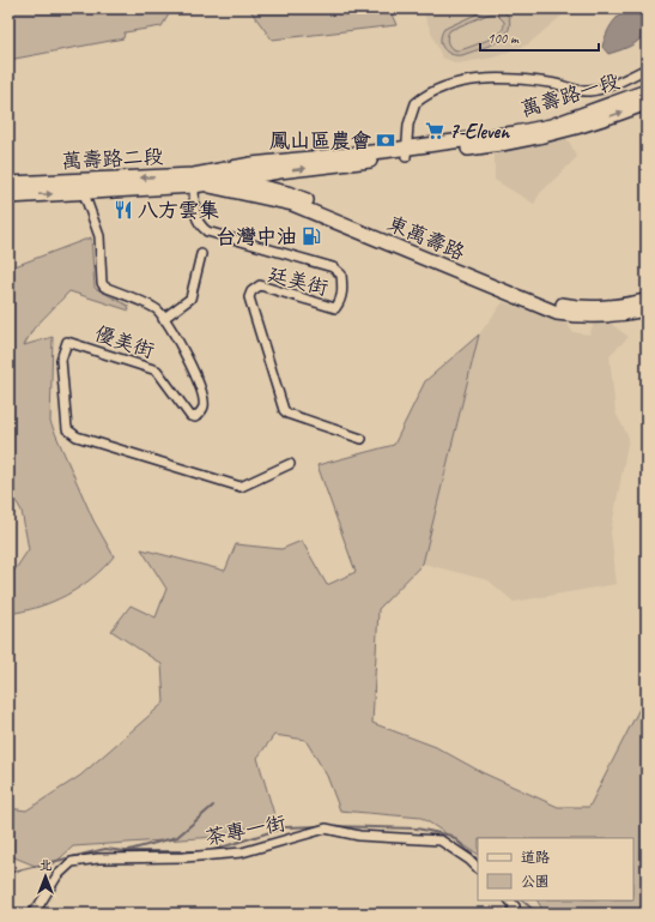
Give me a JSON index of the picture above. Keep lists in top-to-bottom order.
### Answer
{
  "streets": {
    "main road": ["萬壽路一段", "萬壽路二段", "東萬壽路"],
    "street": ["廷美街", "優美街", "茶專一街"]
  },
  "crossings": [
    ["萬壽路一段", "萬壽路二段"],
    ["萬壽路一段", "東萬壽路"],
    ["萬壽路一段", "廷美街"],
    ["萬壽路二段", "東萬壽路"],
    ["萬壽路二段", "廷美街"],
    ["萬壽路二段", "優美街"],
    ["東萬壽路", "廷美街"]
  ],
  "places": {
    "supermarket": ["7-Eleven"],
    "bank": ["鳳山區農會"],
    "restaurant": ["八方雲集"],
    "fuel station": ["台灣中油"]
  },
  "legend": ["道路", "公園"],
  "scale_bar": "100 m",
  "north": "top"
}
